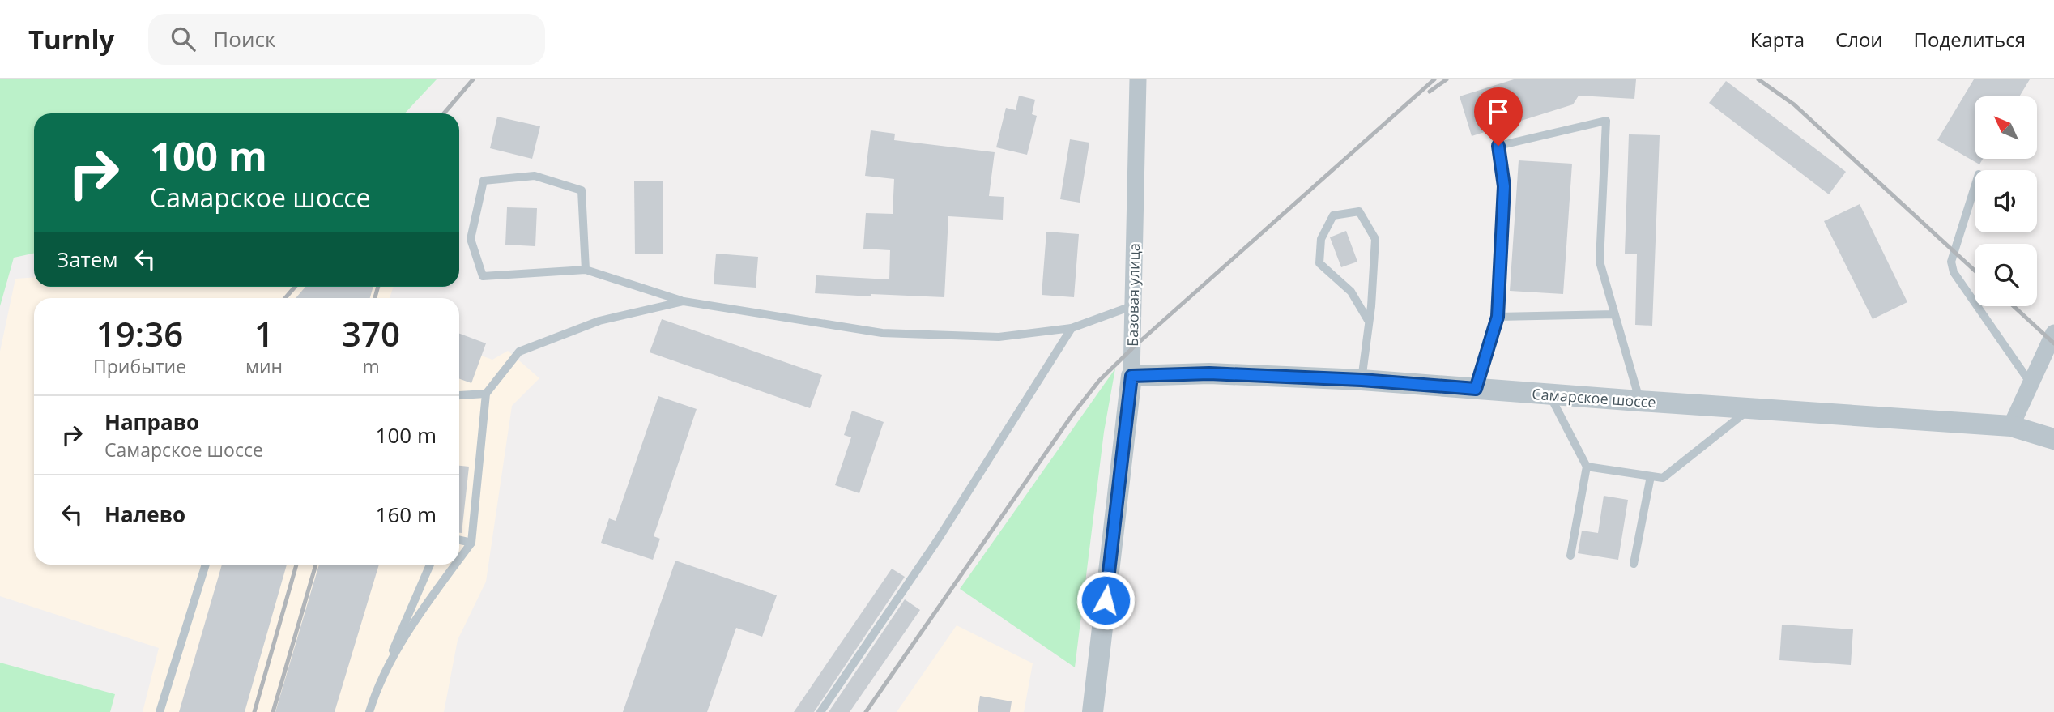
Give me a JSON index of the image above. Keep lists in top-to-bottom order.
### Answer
{
  "streets": {
    "street": ["Базовая улица", "Самарское шоссе"]
  },
  "crossings": [
    ["Базовая улица", "Самарское шоссе"]
  ],
  "north": "top left",
  "page": {
    "header": "Turnly",
    "search": "Поиск",
    "nav": ["Карта", "Слои", "Поделиться"],
    "turn": ["100 m", "Самарское шоссе"],
    "then": "Затем",
    "eta": [
      "19:36",
      "Прибытие",
      "1",
      "мин",
      "370",
      "m"
    ],
    "list": [
      {
        "name": "Направо",
        "note": "Самарское шоссе",
        "value": "100 m"
      },
      {
        "name": "Налево",
        "value": "160 m"
      }
    ]
  }
}
